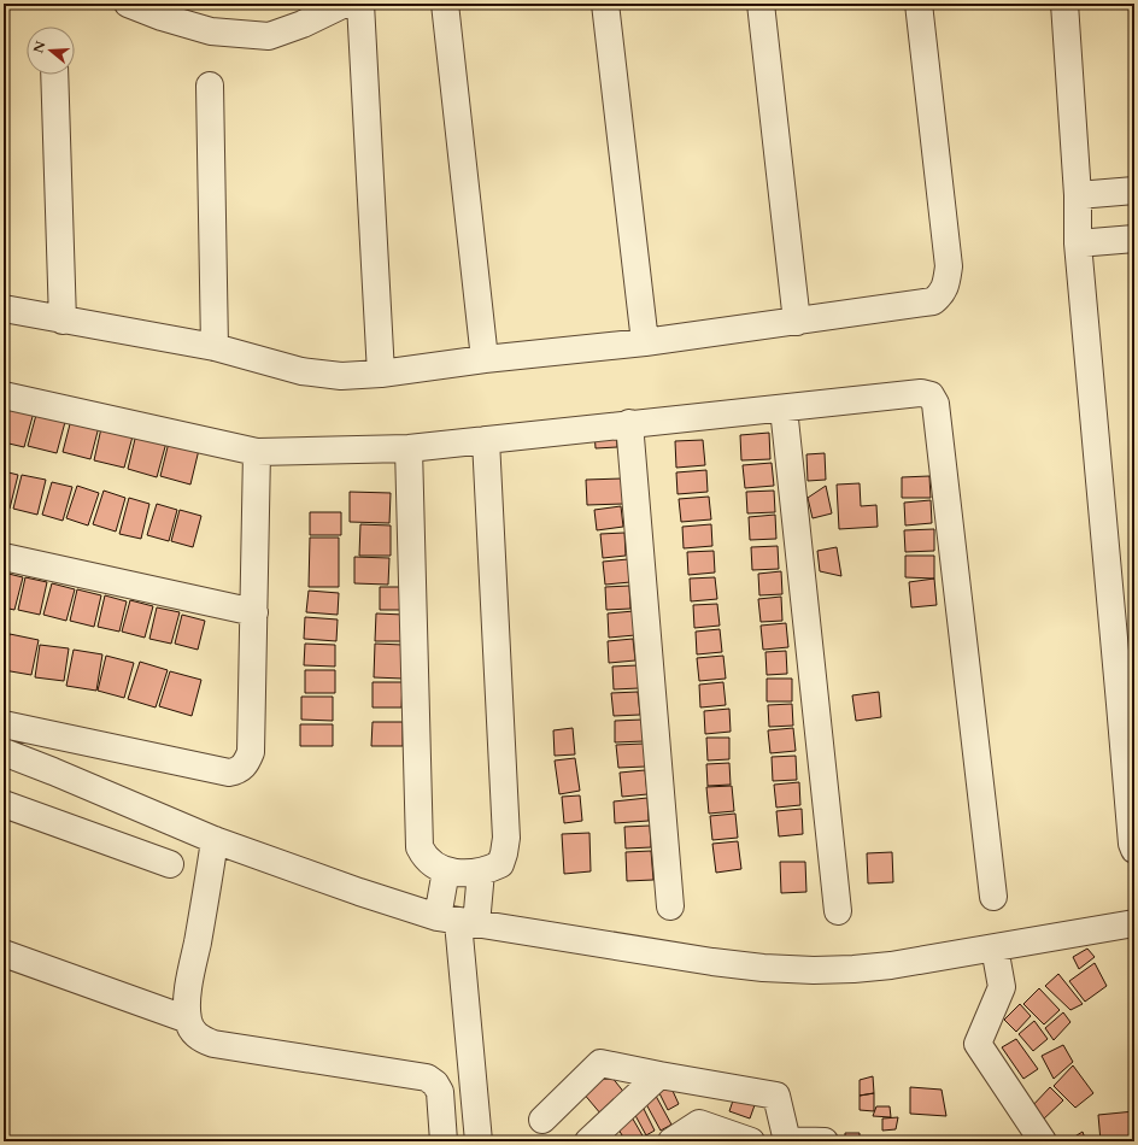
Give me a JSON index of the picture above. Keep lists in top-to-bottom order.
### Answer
{
  "north": "left"
}
